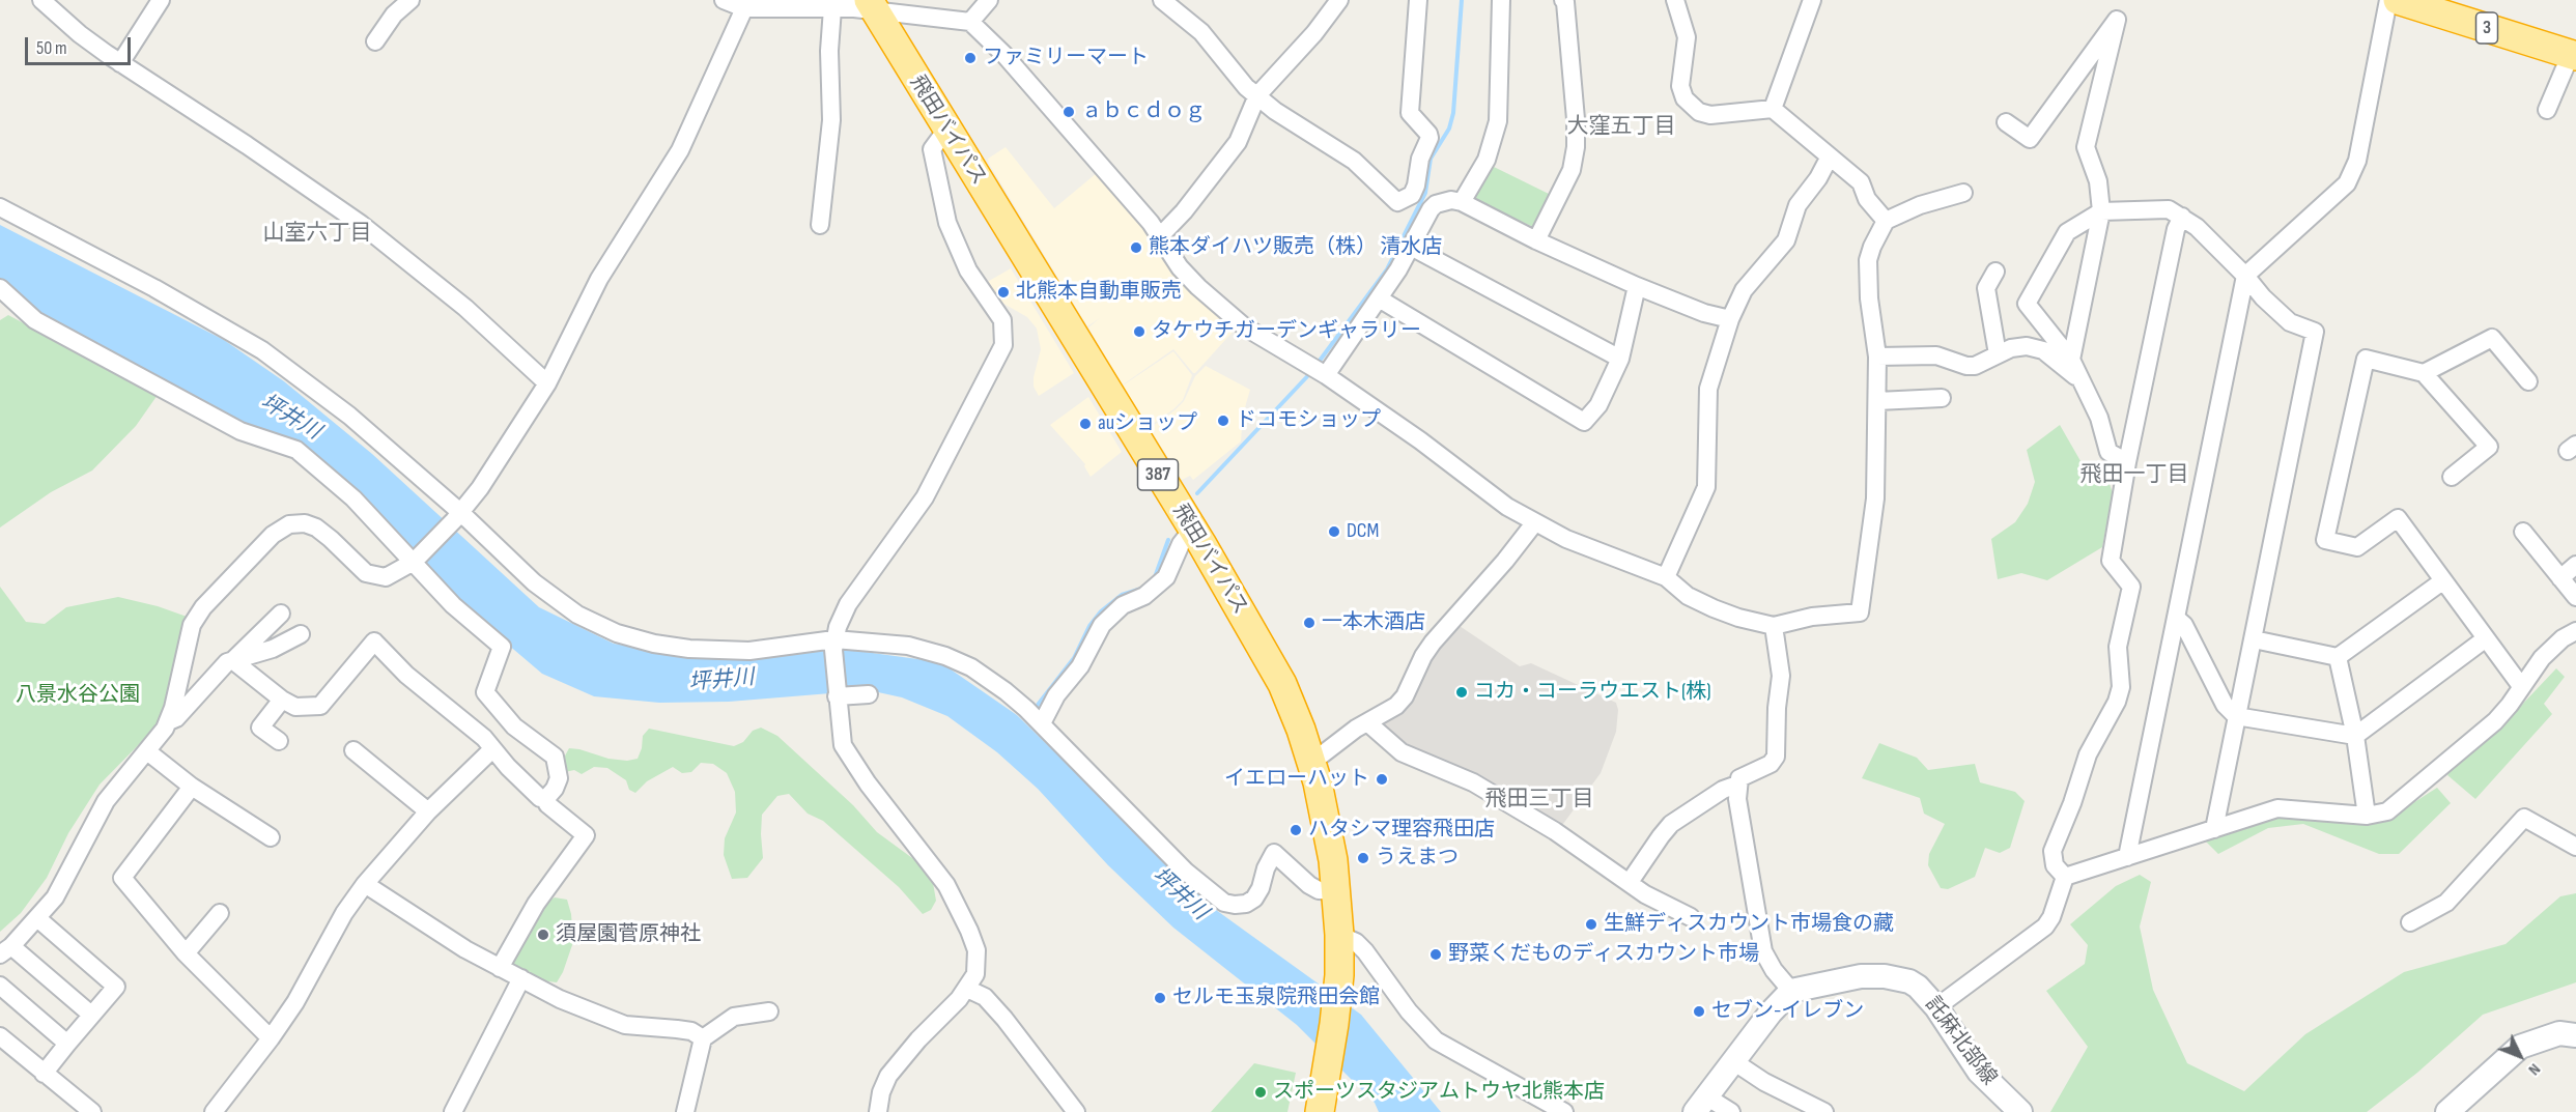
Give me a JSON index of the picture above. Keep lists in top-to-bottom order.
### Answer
{
  "streets": {
    "highway": ["3", "飛田バイパス", "387"],
    "main road": ["託麻北部線"]
  },
  "districts": [
    "大窪五丁目",
    "山室六丁目",
    "飛田一丁目",
    "飛田三丁目"
  ],
  "water": ["坪井川"],
  "parks": ["八景水谷公園"],
  "places": [
    "ファミリーマート",
    "ａｂｃｄｏｇ",
    "熊本ダイハツ販売（株） 清水店",
    "北熊本自動車販売",
    "タケウチガーデンギャラリー",
    "ドコモショップ",
    "auショップ",
    "DCM",
    "一本木酒店",
    "コカ・コーラウエスト(株)",
    "イエローハット",
    "ハタシマ理容飛田店",
    "うえまつ",
    "生鮮ディスカウント市場食の藏",
    "須屋園菅原神社",
    "野菜くだものディスカウント市場",
    "セルモ玉泉院飛田会館",
    "セブン-イレブン",
    "スポーツスタジアムトウヤ北熊本店"
  ],
  "scale_bar": "50 m",
  "north": "bottom right"
}
